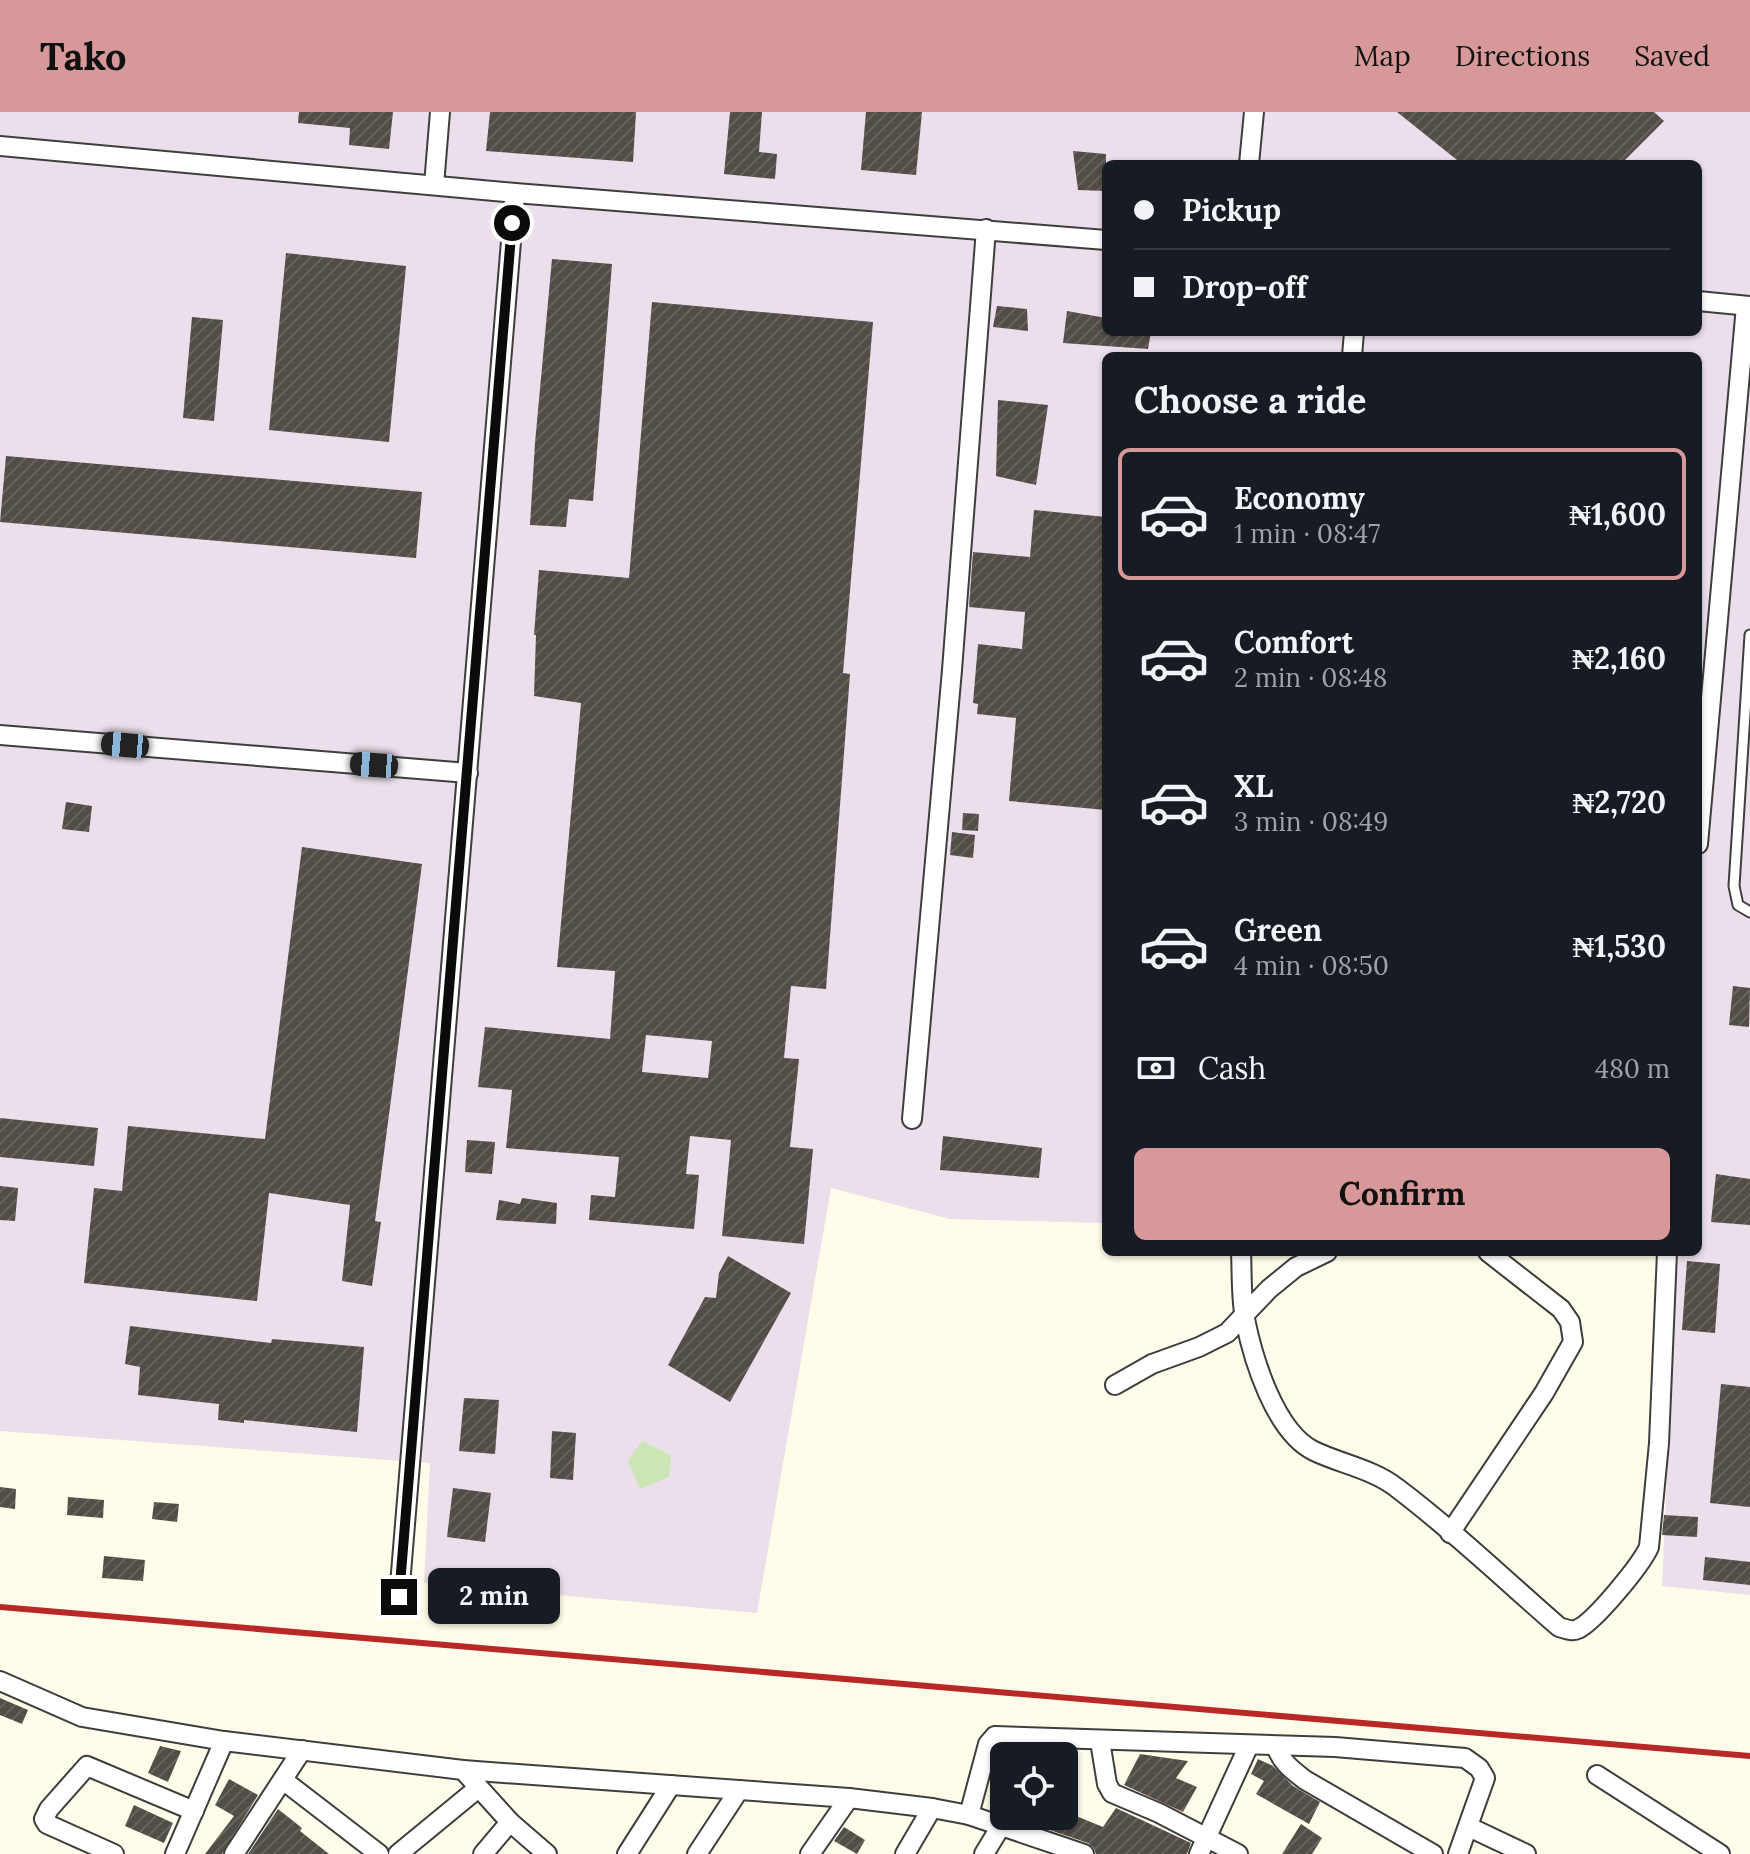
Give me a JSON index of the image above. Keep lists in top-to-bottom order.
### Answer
{
  "page": {
    "header": "Tako",
    "nav": ["Map", "Directions", "Saved"],
    "banner": ["Pickup", "Drop-off"],
    "heading": "Choose a ride",
    "list": [
      {
        "name": "Economy",
        "note": "1 min · 08:47",
        "value": "₦1,600"
      },
      {
        "name": "Comfort",
        "note": "2 min · 08:48",
        "value": "₦2,160"
      },
      {
        "name": "XL",
        "note": "3 min · 08:49",
        "value": "₦2,720"
      },
      {
        "name": "Green",
        "note": "4 min · 08:50",
        "value": "₦1,530"
      }
    ],
    "pay": ["Cash", "480 m"],
    "buttons": "Confirm",
    "bubble": "2 min"
  }
}
